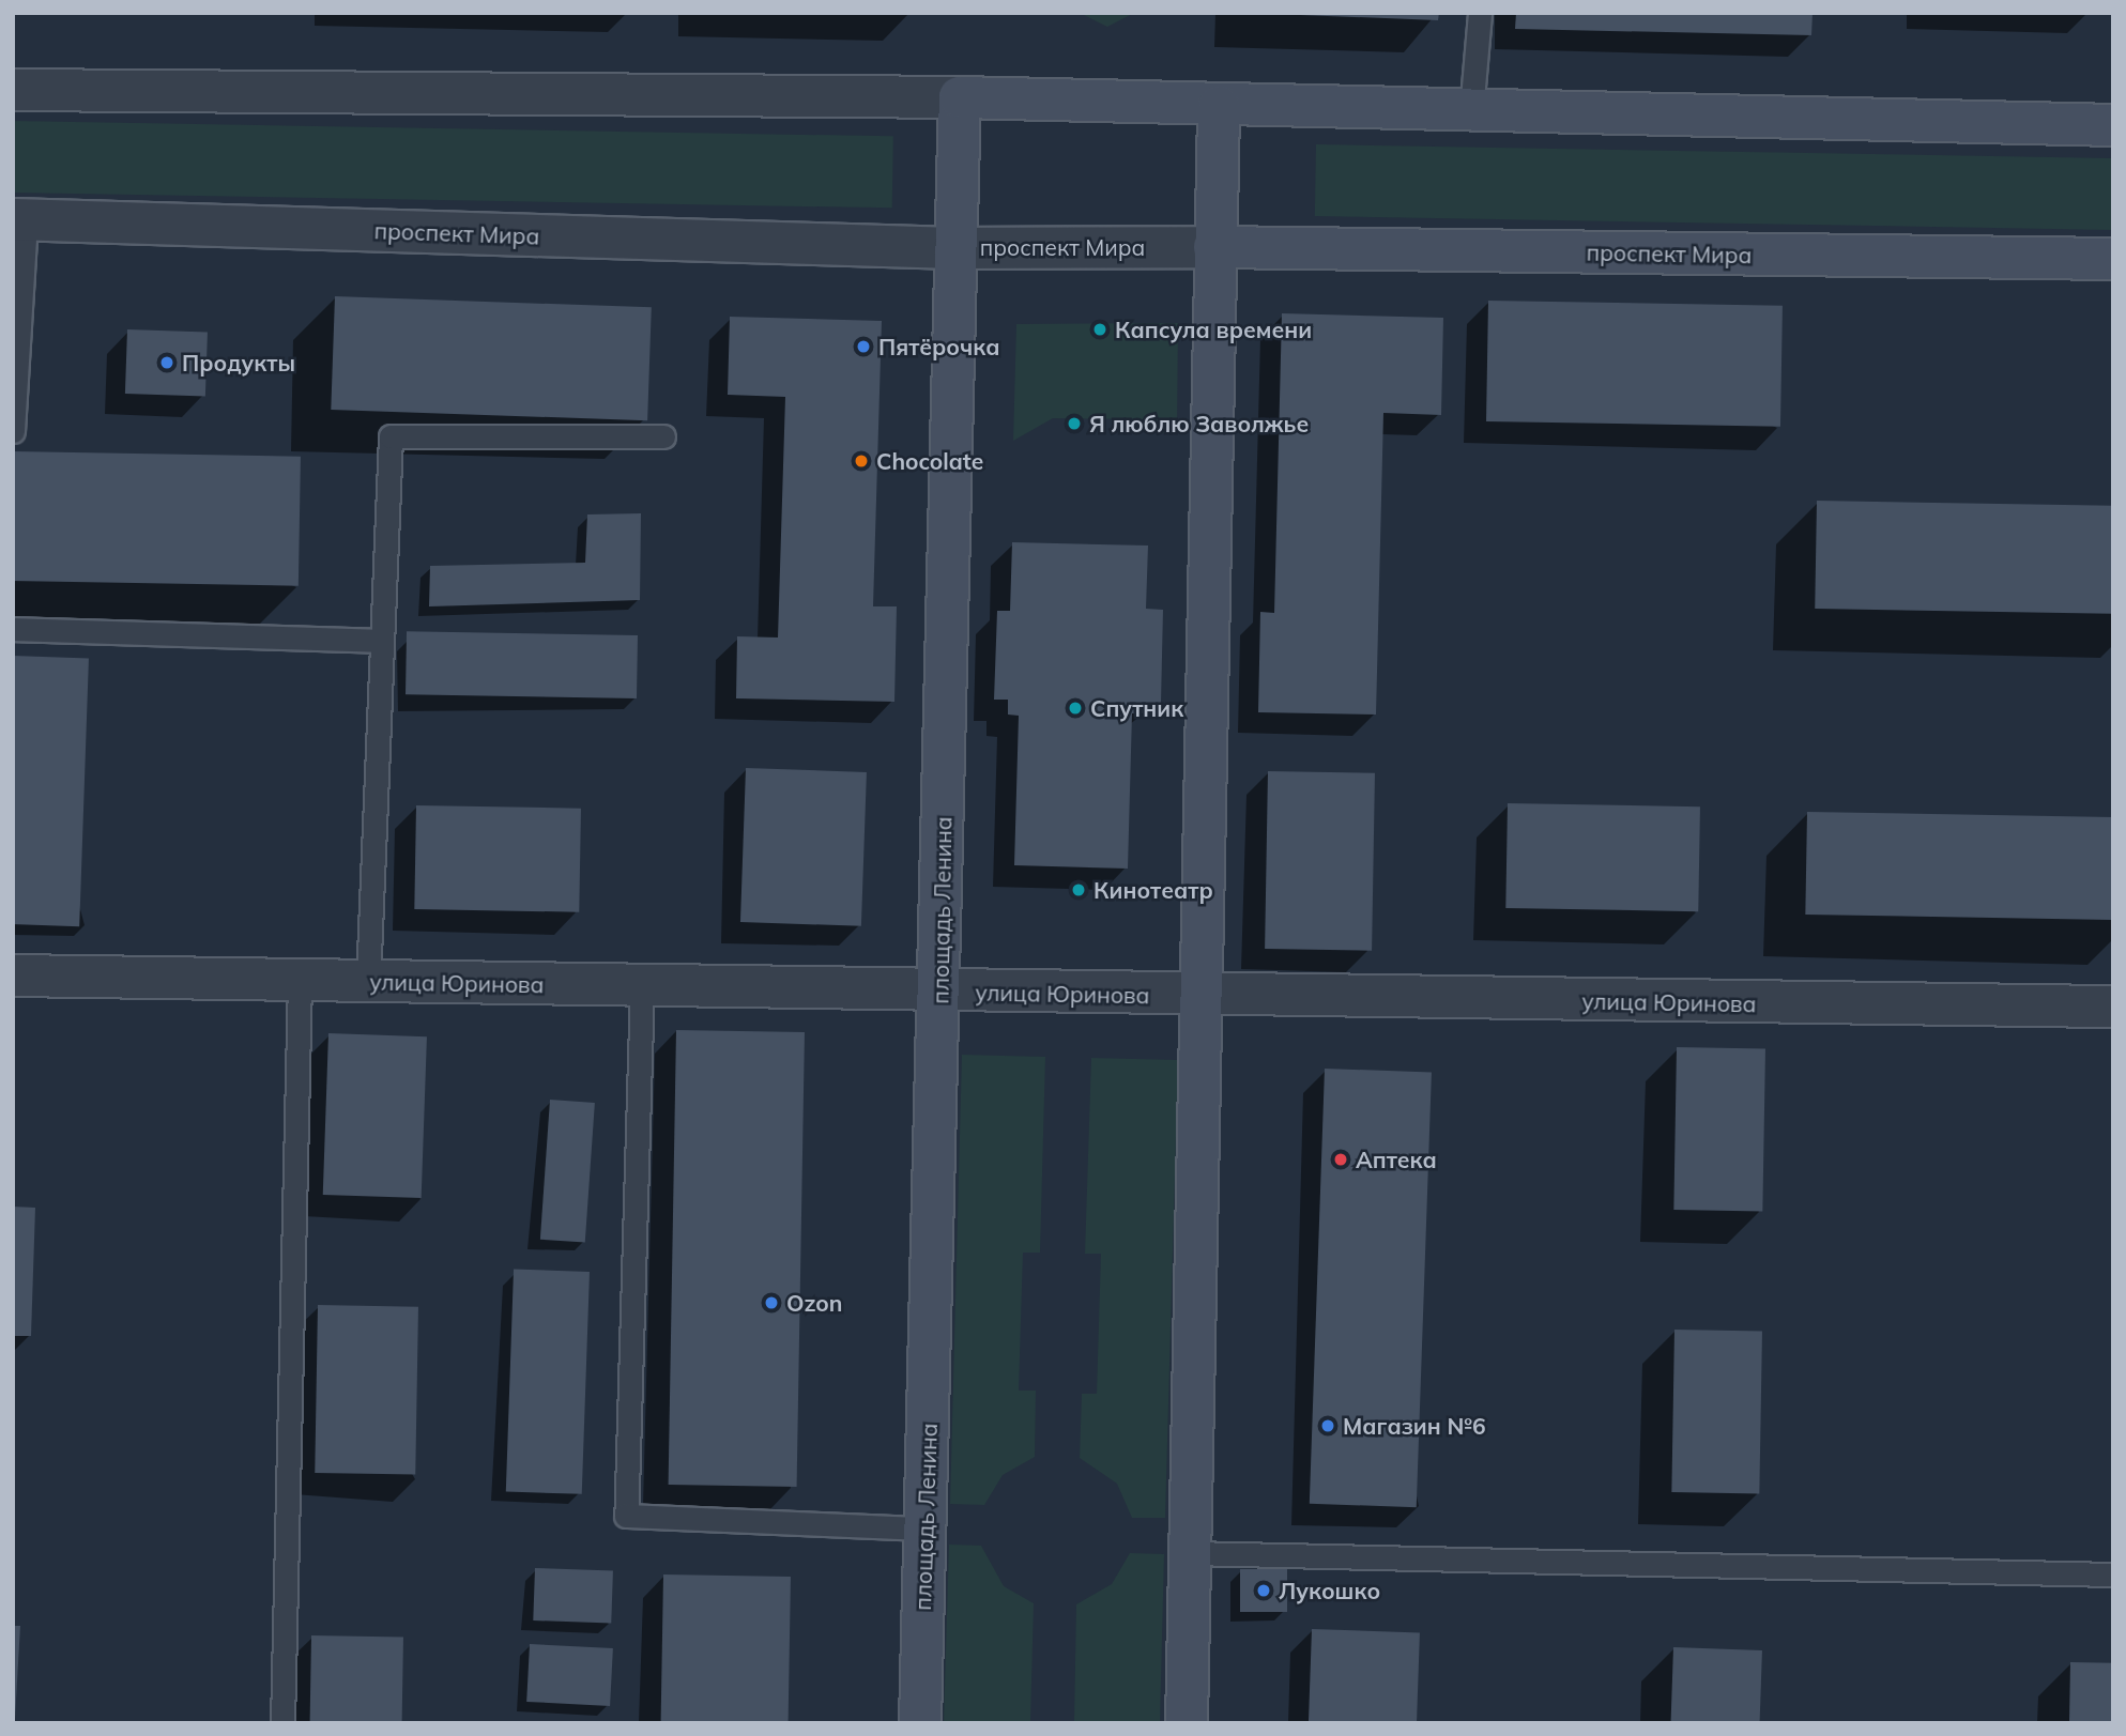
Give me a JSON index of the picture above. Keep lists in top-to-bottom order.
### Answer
{
  "streets": {
    "street": ["проспект Мира", "площадь Ленина", "улица Юринова"]
  },
  "crossings": [
    ["проспект Мира", "площадь Ленина"],
    ["площадь Ленина", "улица Юринова"]
  ],
  "places": [
    "Капсула времени",
    "Пятёрочка",
    "Продукты",
    "Я люблю Заволжье",
    "Chocolate",
    "Спутник",
    "Кинотеатр",
    "Аптека",
    "Ozon",
    "Магазин №6",
    "Лукошко"
  ]
}
